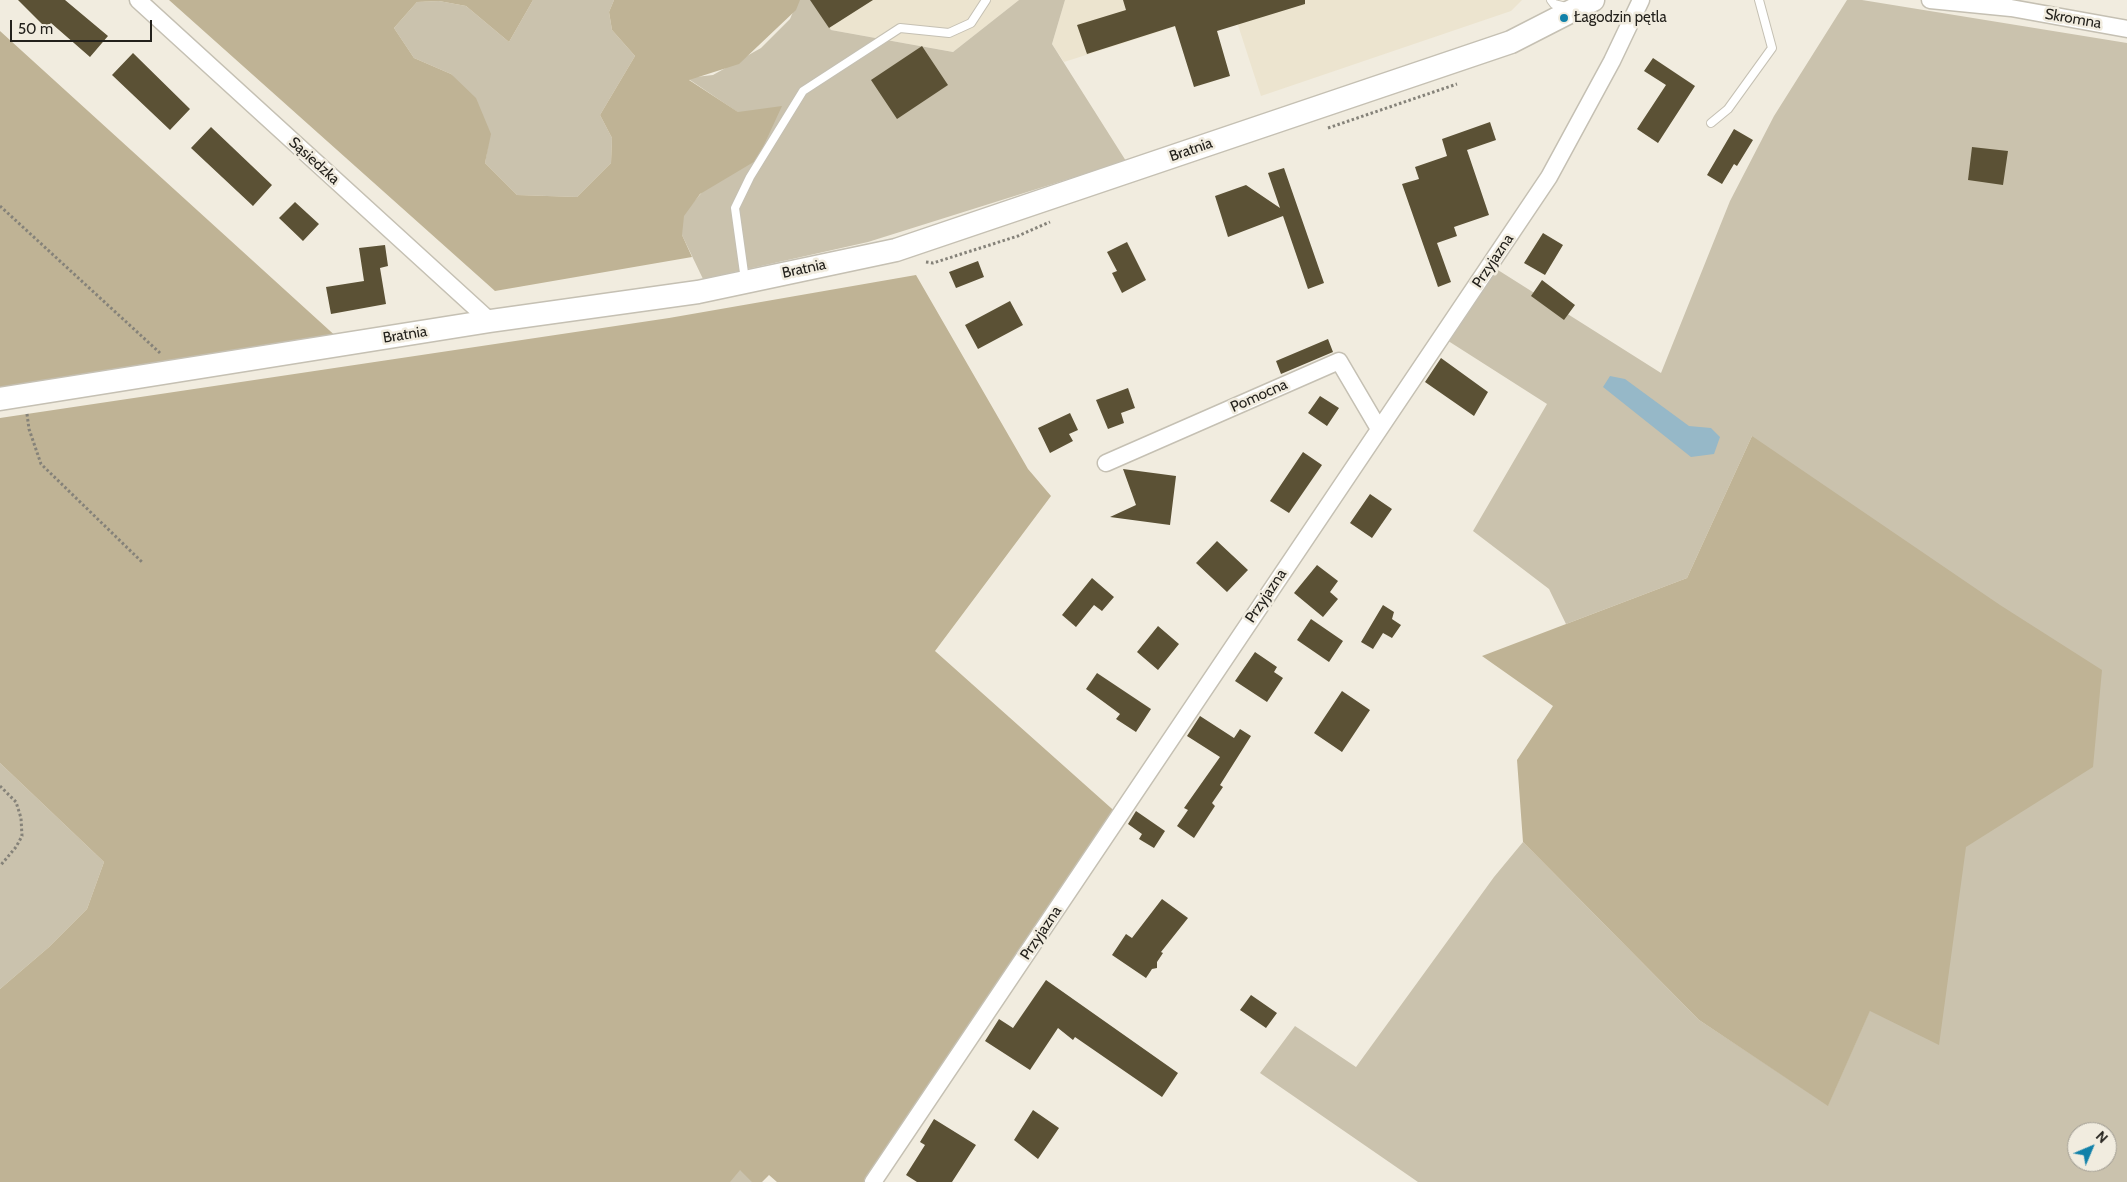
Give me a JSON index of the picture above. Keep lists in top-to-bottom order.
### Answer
{
  "streets": {
    "street": [
      "Skromna",
      "Bratnia",
      "Sąsiedzka",
      "Przyjazna",
      "Pomocna"
    ]
  },
  "crossings": [
    ["Bratnia", "Sąsiedzka"],
    ["Przyjazna", "Pomocna"]
  ],
  "places": ["Łagodzin pętla"],
  "scale_bar": "50 m",
  "north": "top right"
}
